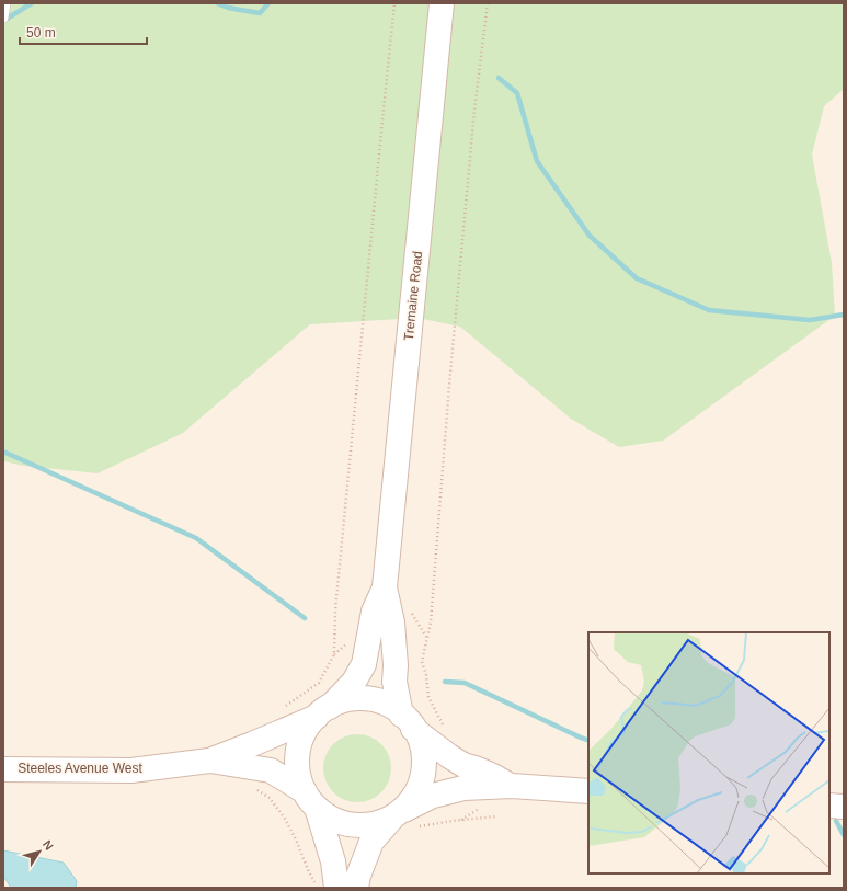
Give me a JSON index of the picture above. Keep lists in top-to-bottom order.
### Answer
{
  "streets": {
    "main road": ["Tremaine Road", "Steeles Avenue West"]
  },
  "crossings": [
    ["Tremaine Road", "Steeles Avenue West"]
  ],
  "scale_bar": "50 m",
  "north": "top right"
}
